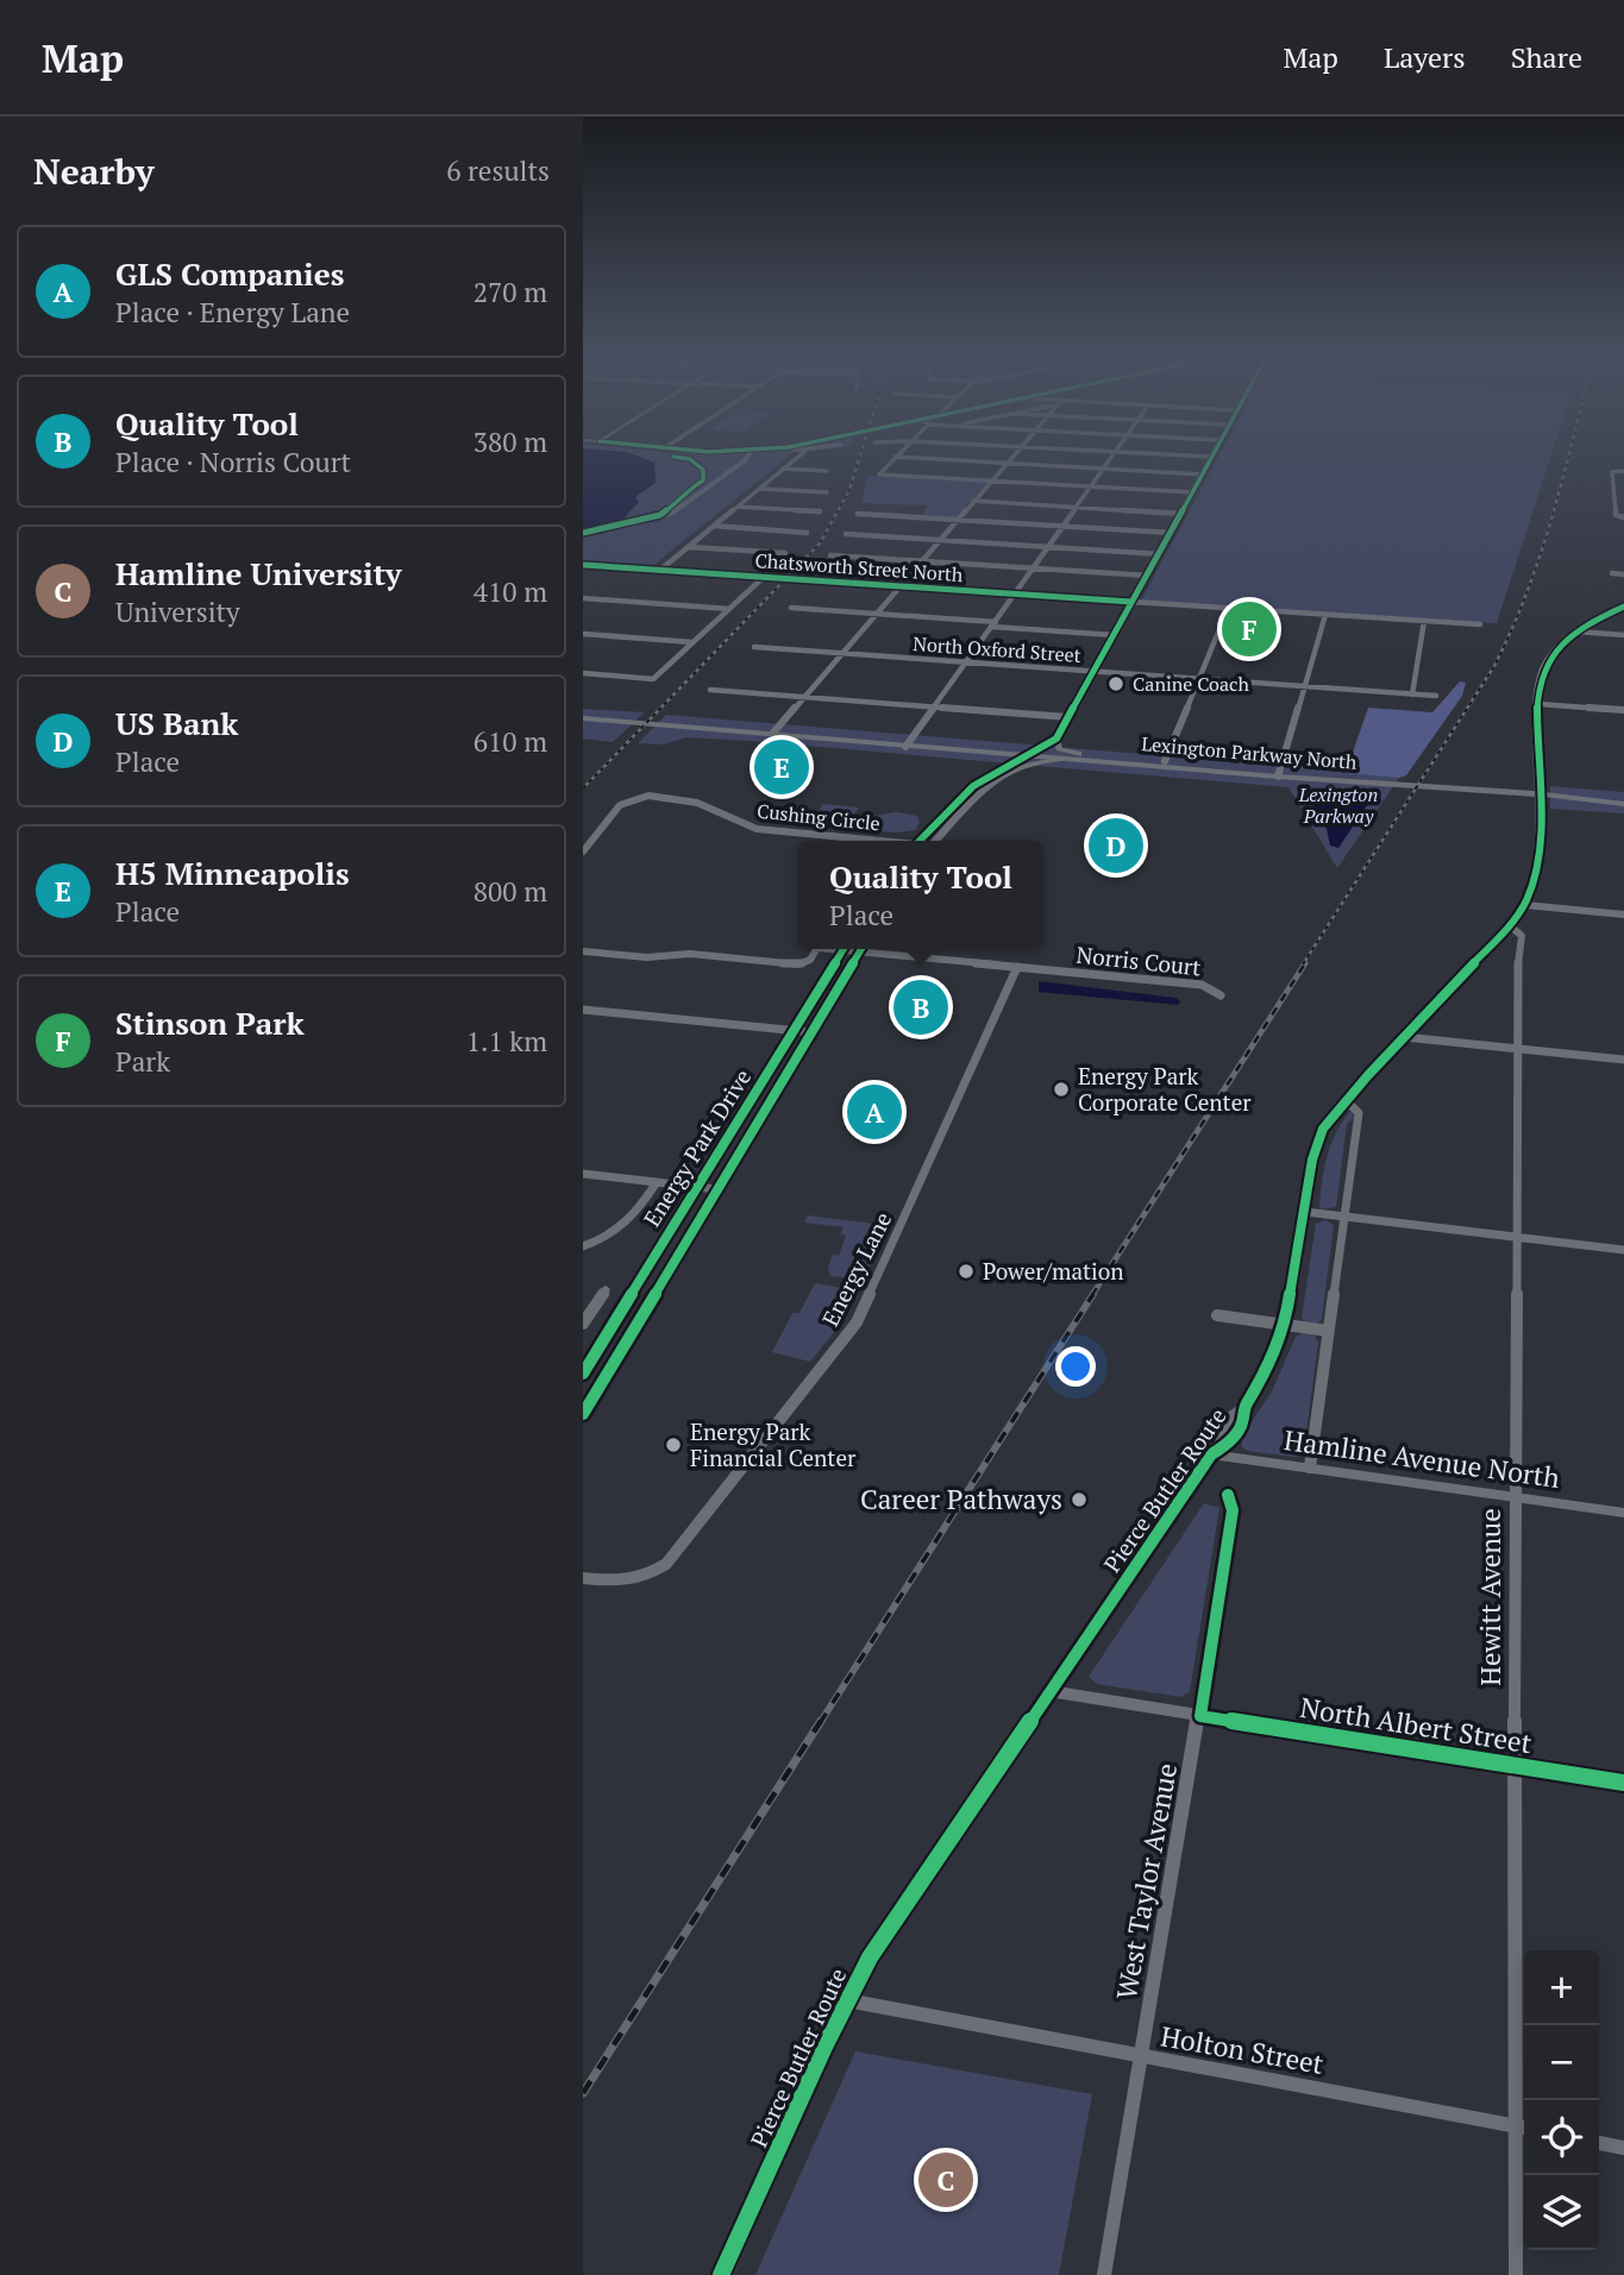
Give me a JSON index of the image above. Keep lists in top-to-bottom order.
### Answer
{
  "streets": {
    "main road": ["Lexington Parkway North", "Pierce Butler Route"],
    "street": [
      "Chatsworth Street North",
      "North Oxford Street",
      "Cushing Circle",
      "Norris Court",
      "Energy Park Drive",
      "Energy Lane",
      "Hamline Avenue North",
      "Hewitt Avenue",
      "North Albert Street",
      "West Taylor Avenue",
      "Holton Street"
    ]
  },
  "crossings": [
    ["Norris Court", "Energy Lane"],
    ["Hamline Avenue North", "Pierce Butler Route"],
    ["Hamline Avenue North", "Hewitt Avenue"],
    ["Pierce Butler Route", "Hewitt Avenue"],
    ["Pierce Butler Route", "North Albert Street"],
    ["Pierce Butler Route", "Holton Street"],
    ["Hewitt Avenue", "North Albert Street"],
    ["Hewitt Avenue", "Holton Street"],
    ["North Albert Street", "West Taylor Avenue"],
    ["West Taylor Avenue", "Holton Street"]
  ],
  "parks": ["Lexington Parkway"],
  "places": [
    "Canine Coach",
    "Energy Park Corporate Center",
    "Power/mation",
    "Energy Park Financial Center",
    "Career Pathways"
  ],
  "page": {
    "header": "Map",
    "nav": ["Map", "Layers", "Share"],
    "heading": ["Nearby", "6 results"],
    "list": [
      {
        "mark": "A",
        "name": "GLS Companies",
        "note": "Place · Energy Lane",
        "value": "270 m"
      },
      {
        "mark": "B",
        "name": "Quality Tool",
        "note": "Place · Norris Court",
        "value": "380 m"
      },
      {
        "mark": "C",
        "name": "Hamline University",
        "note": "University",
        "value": "410 m"
      },
      {
        "mark": "D",
        "name": "US Bank",
        "note": "Place",
        "value": "610 m"
      },
      {
        "mark": "E",
        "name": "H5 Minneapolis",
        "note": "Place",
        "value": "800 m"
      },
      {
        "mark": "F",
        "name": "Stinson Park",
        "note": "Park",
        "value": "1.1 km"
      }
    ],
    "pins": [
      "F",
      "E",
      "D",
      "B",
      "A",
      "C"
    ],
    "popup": ["Quality Tool", "Place"],
    "map_buttons": ["+", "−"]
  }
}
